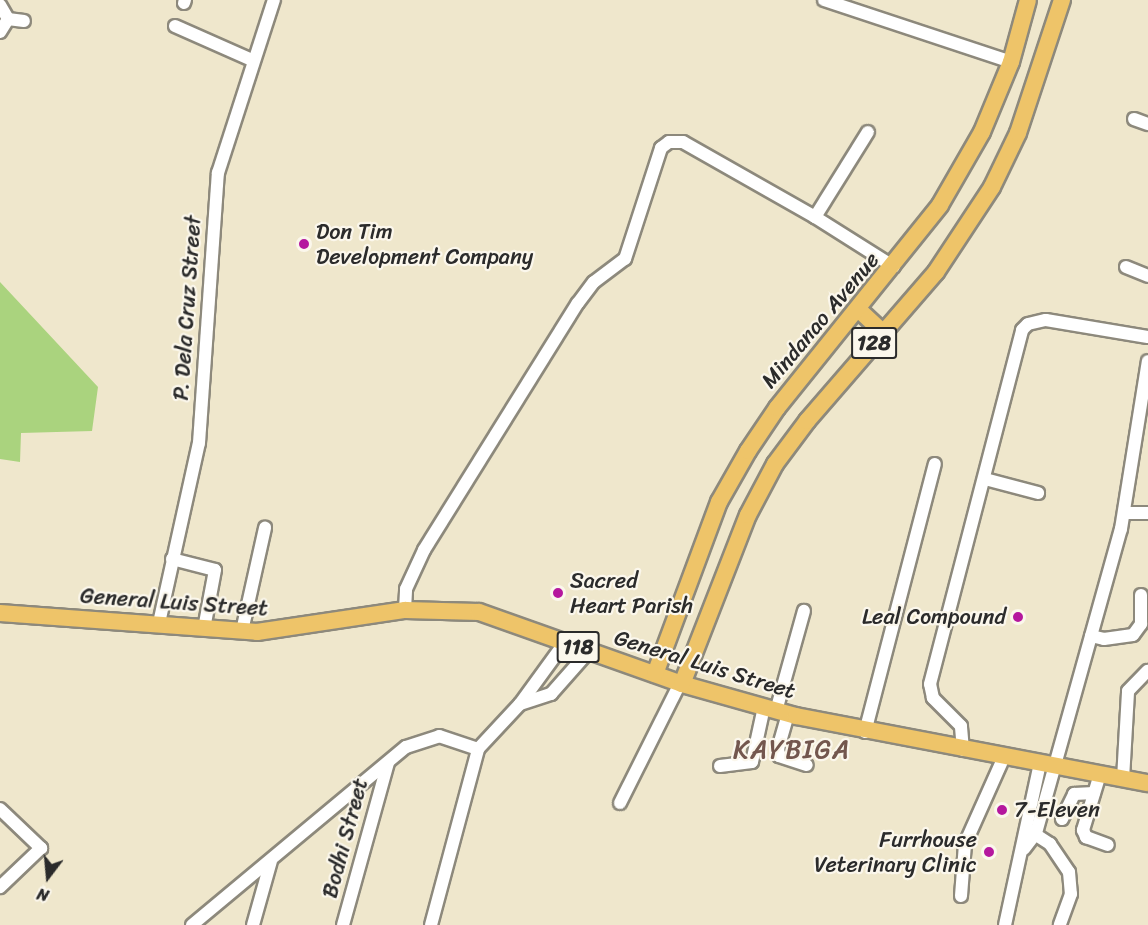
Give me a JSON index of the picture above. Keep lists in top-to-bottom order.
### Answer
{
  "streets": {
    "main road": [
      "Mindanao Avenue",
      "128",
      "General Luis Street",
      "118"
    ],
    "street": ["P. Dela Cruz Street", "Bodhi Street"]
  },
  "crossings": [
    ["P. Dela Cruz Street", "General Luis Street"],
    ["Mindanao Avenue", "General Luis Street"],
    ["128", "General Luis Street"]
  ],
  "districts": ["KAYBIGA"],
  "places": [
    "Don Tim Development Company",
    "Sacred Heart Parish",
    "Leal Compound",
    "7-Eleven",
    "Furrhouse Veterinary Clinic"
  ],
  "north": "bottom"
}
